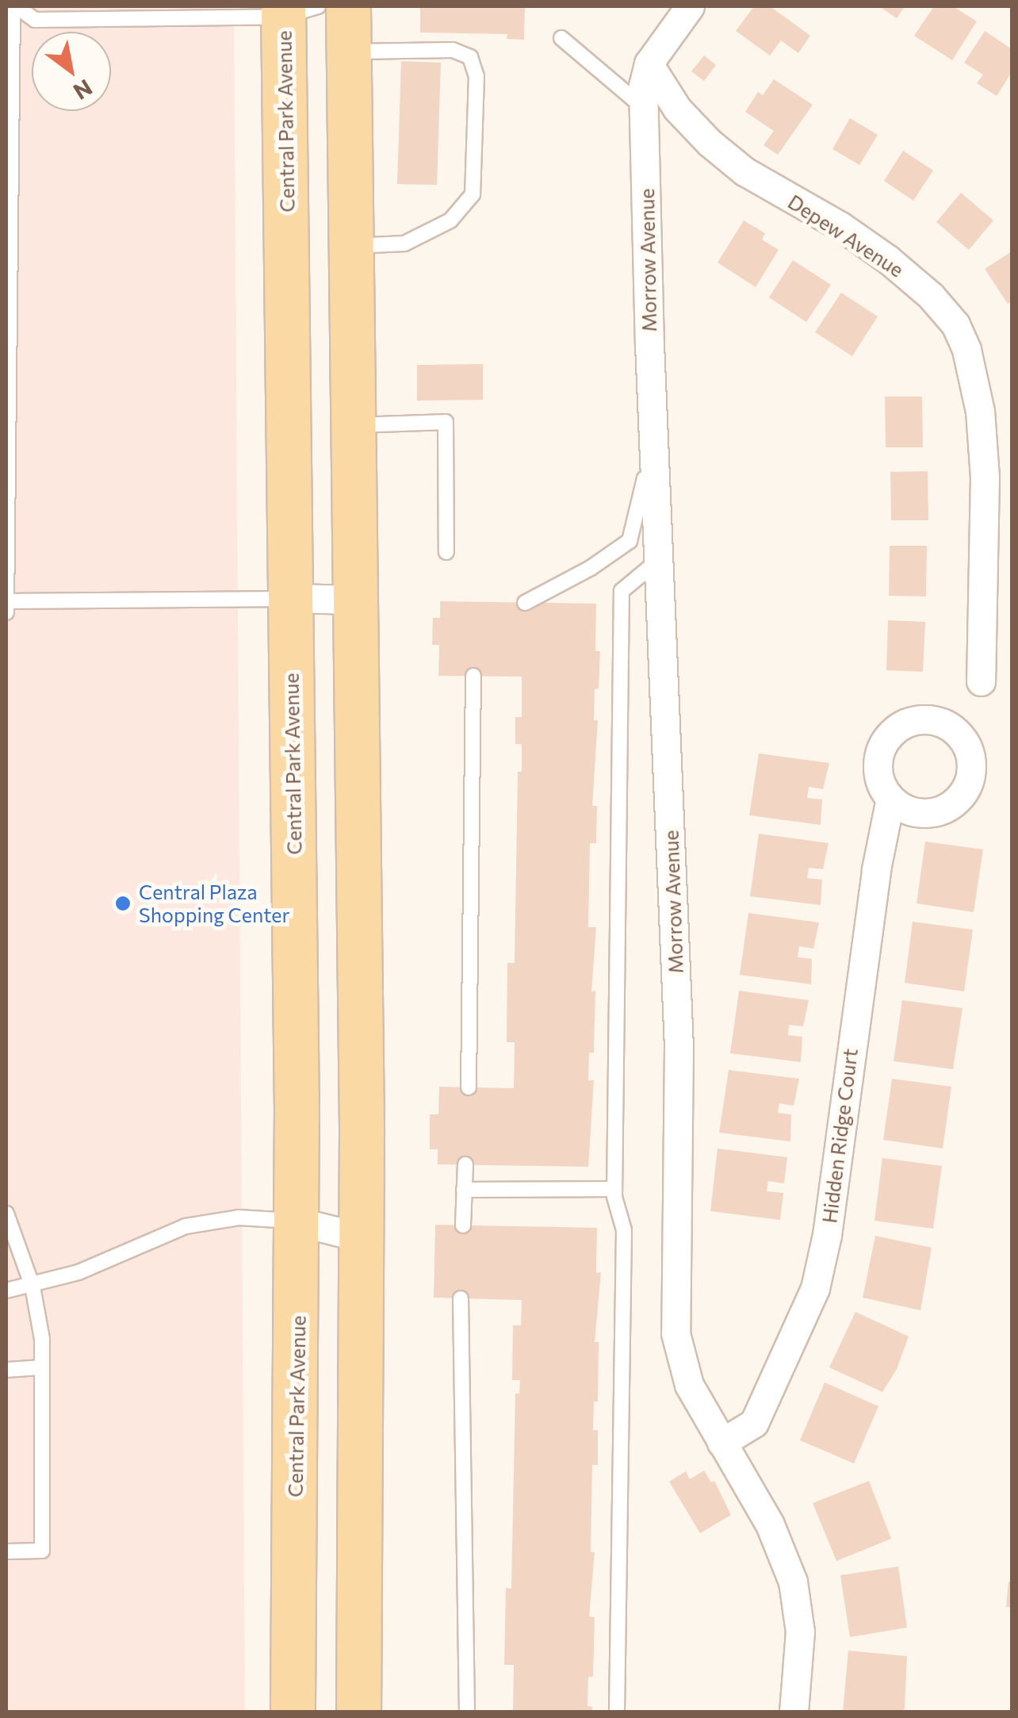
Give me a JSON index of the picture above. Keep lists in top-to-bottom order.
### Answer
{
  "streets": {
    "main road": ["Central Park Avenue"],
    "street": ["Depew Avenue", "Morrow Avenue", "Hidden Ridge Court"]
  },
  "crossings": [
    ["Depew Avenue", "Morrow Avenue"],
    ["Morrow Avenue", "Hidden Ridge Court"]
  ],
  "places": ["Central Plaza Shopping Center"],
  "north": "bottom right"
}
